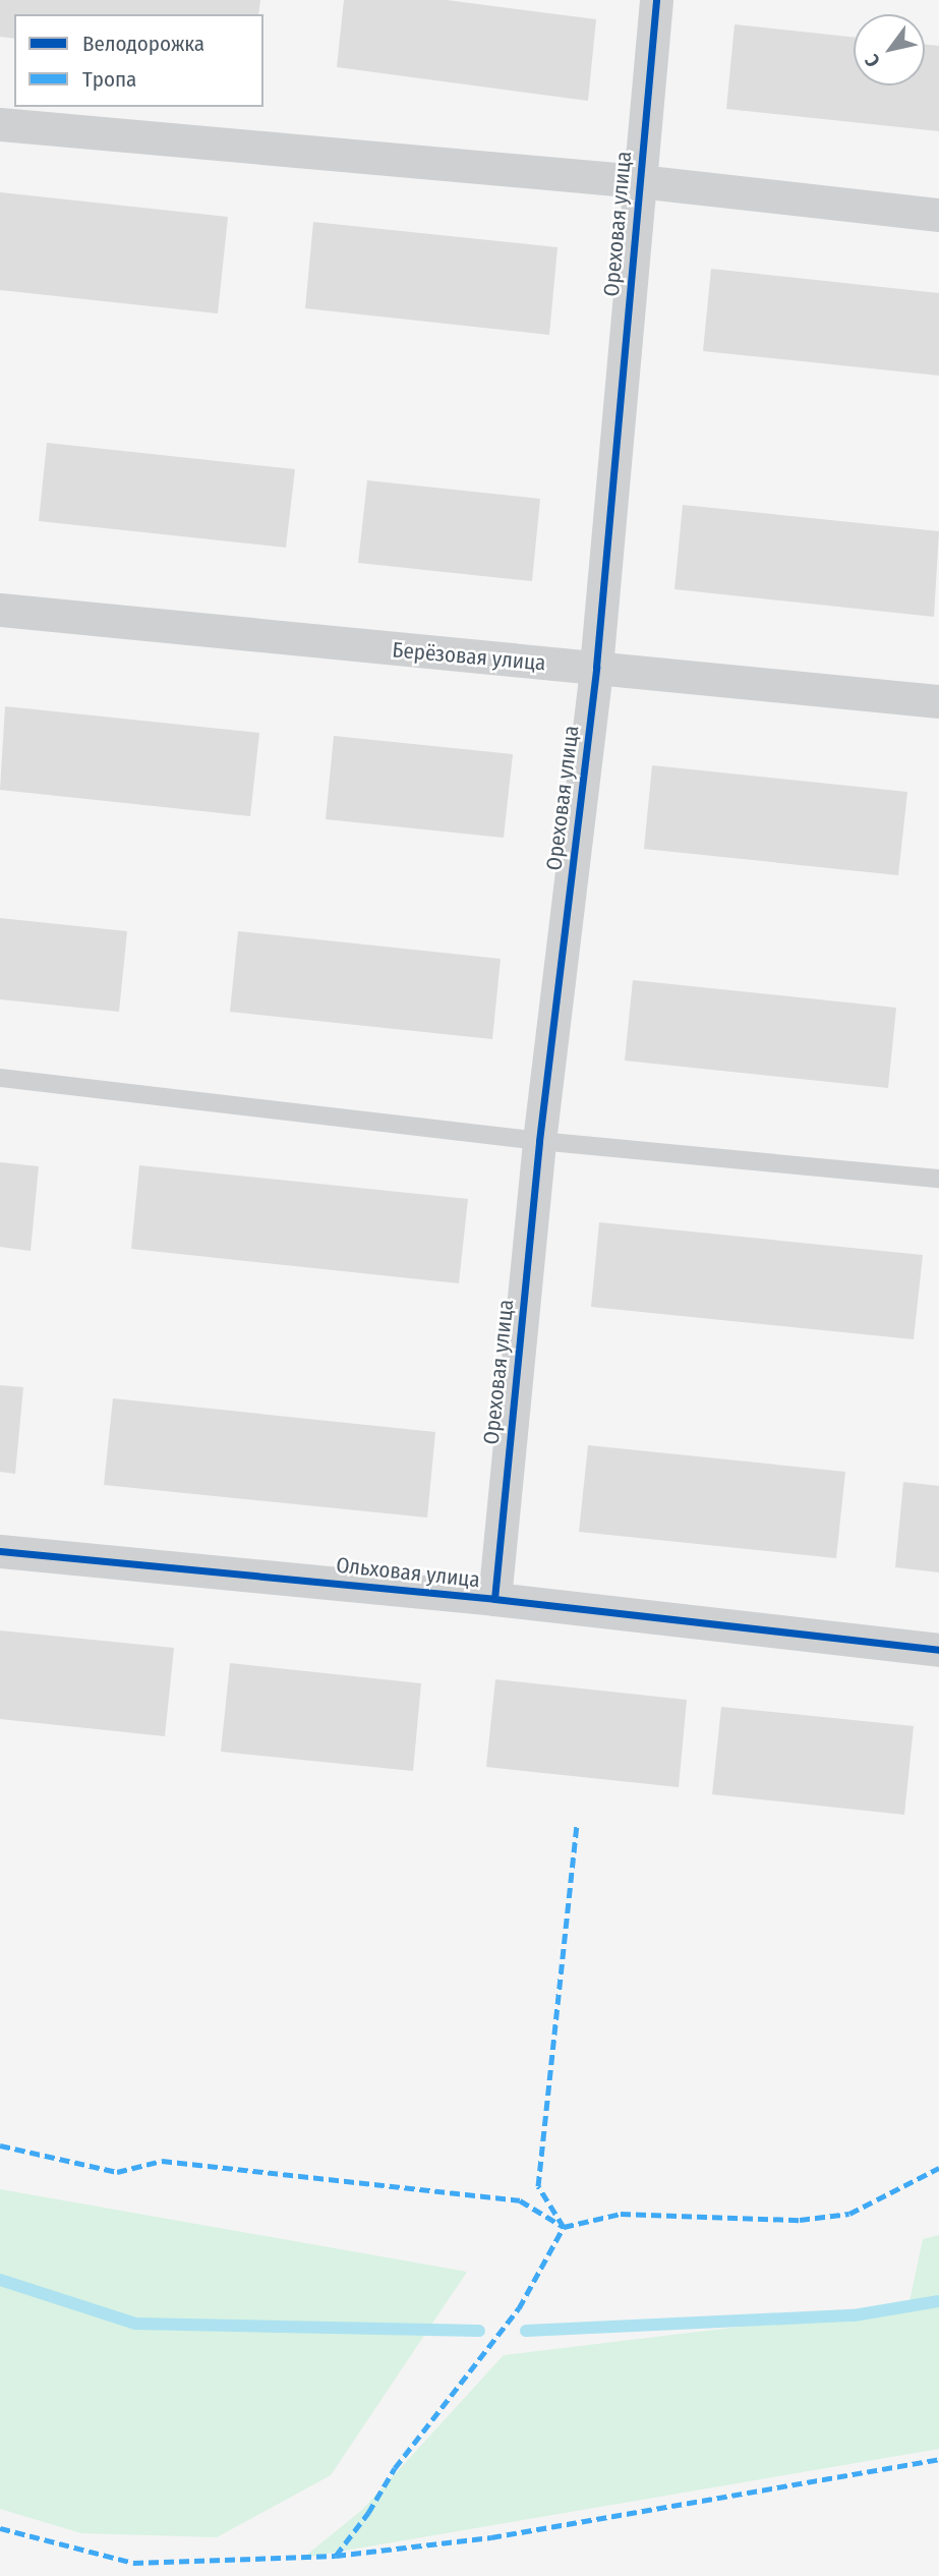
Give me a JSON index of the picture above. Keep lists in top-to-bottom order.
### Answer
{
  "streets": {
    "street": ["Ореховая улица", "Берёзовая улица", "Ольховая улица"]
  },
  "crossings": [
    ["Ореховая улица", "Берёзовая улица"],
    ["Ореховая улица", "Ольховая улица"]
  ],
  "legend": ["Велодорожка", "Тропа"],
  "north": "bottom left"
}
